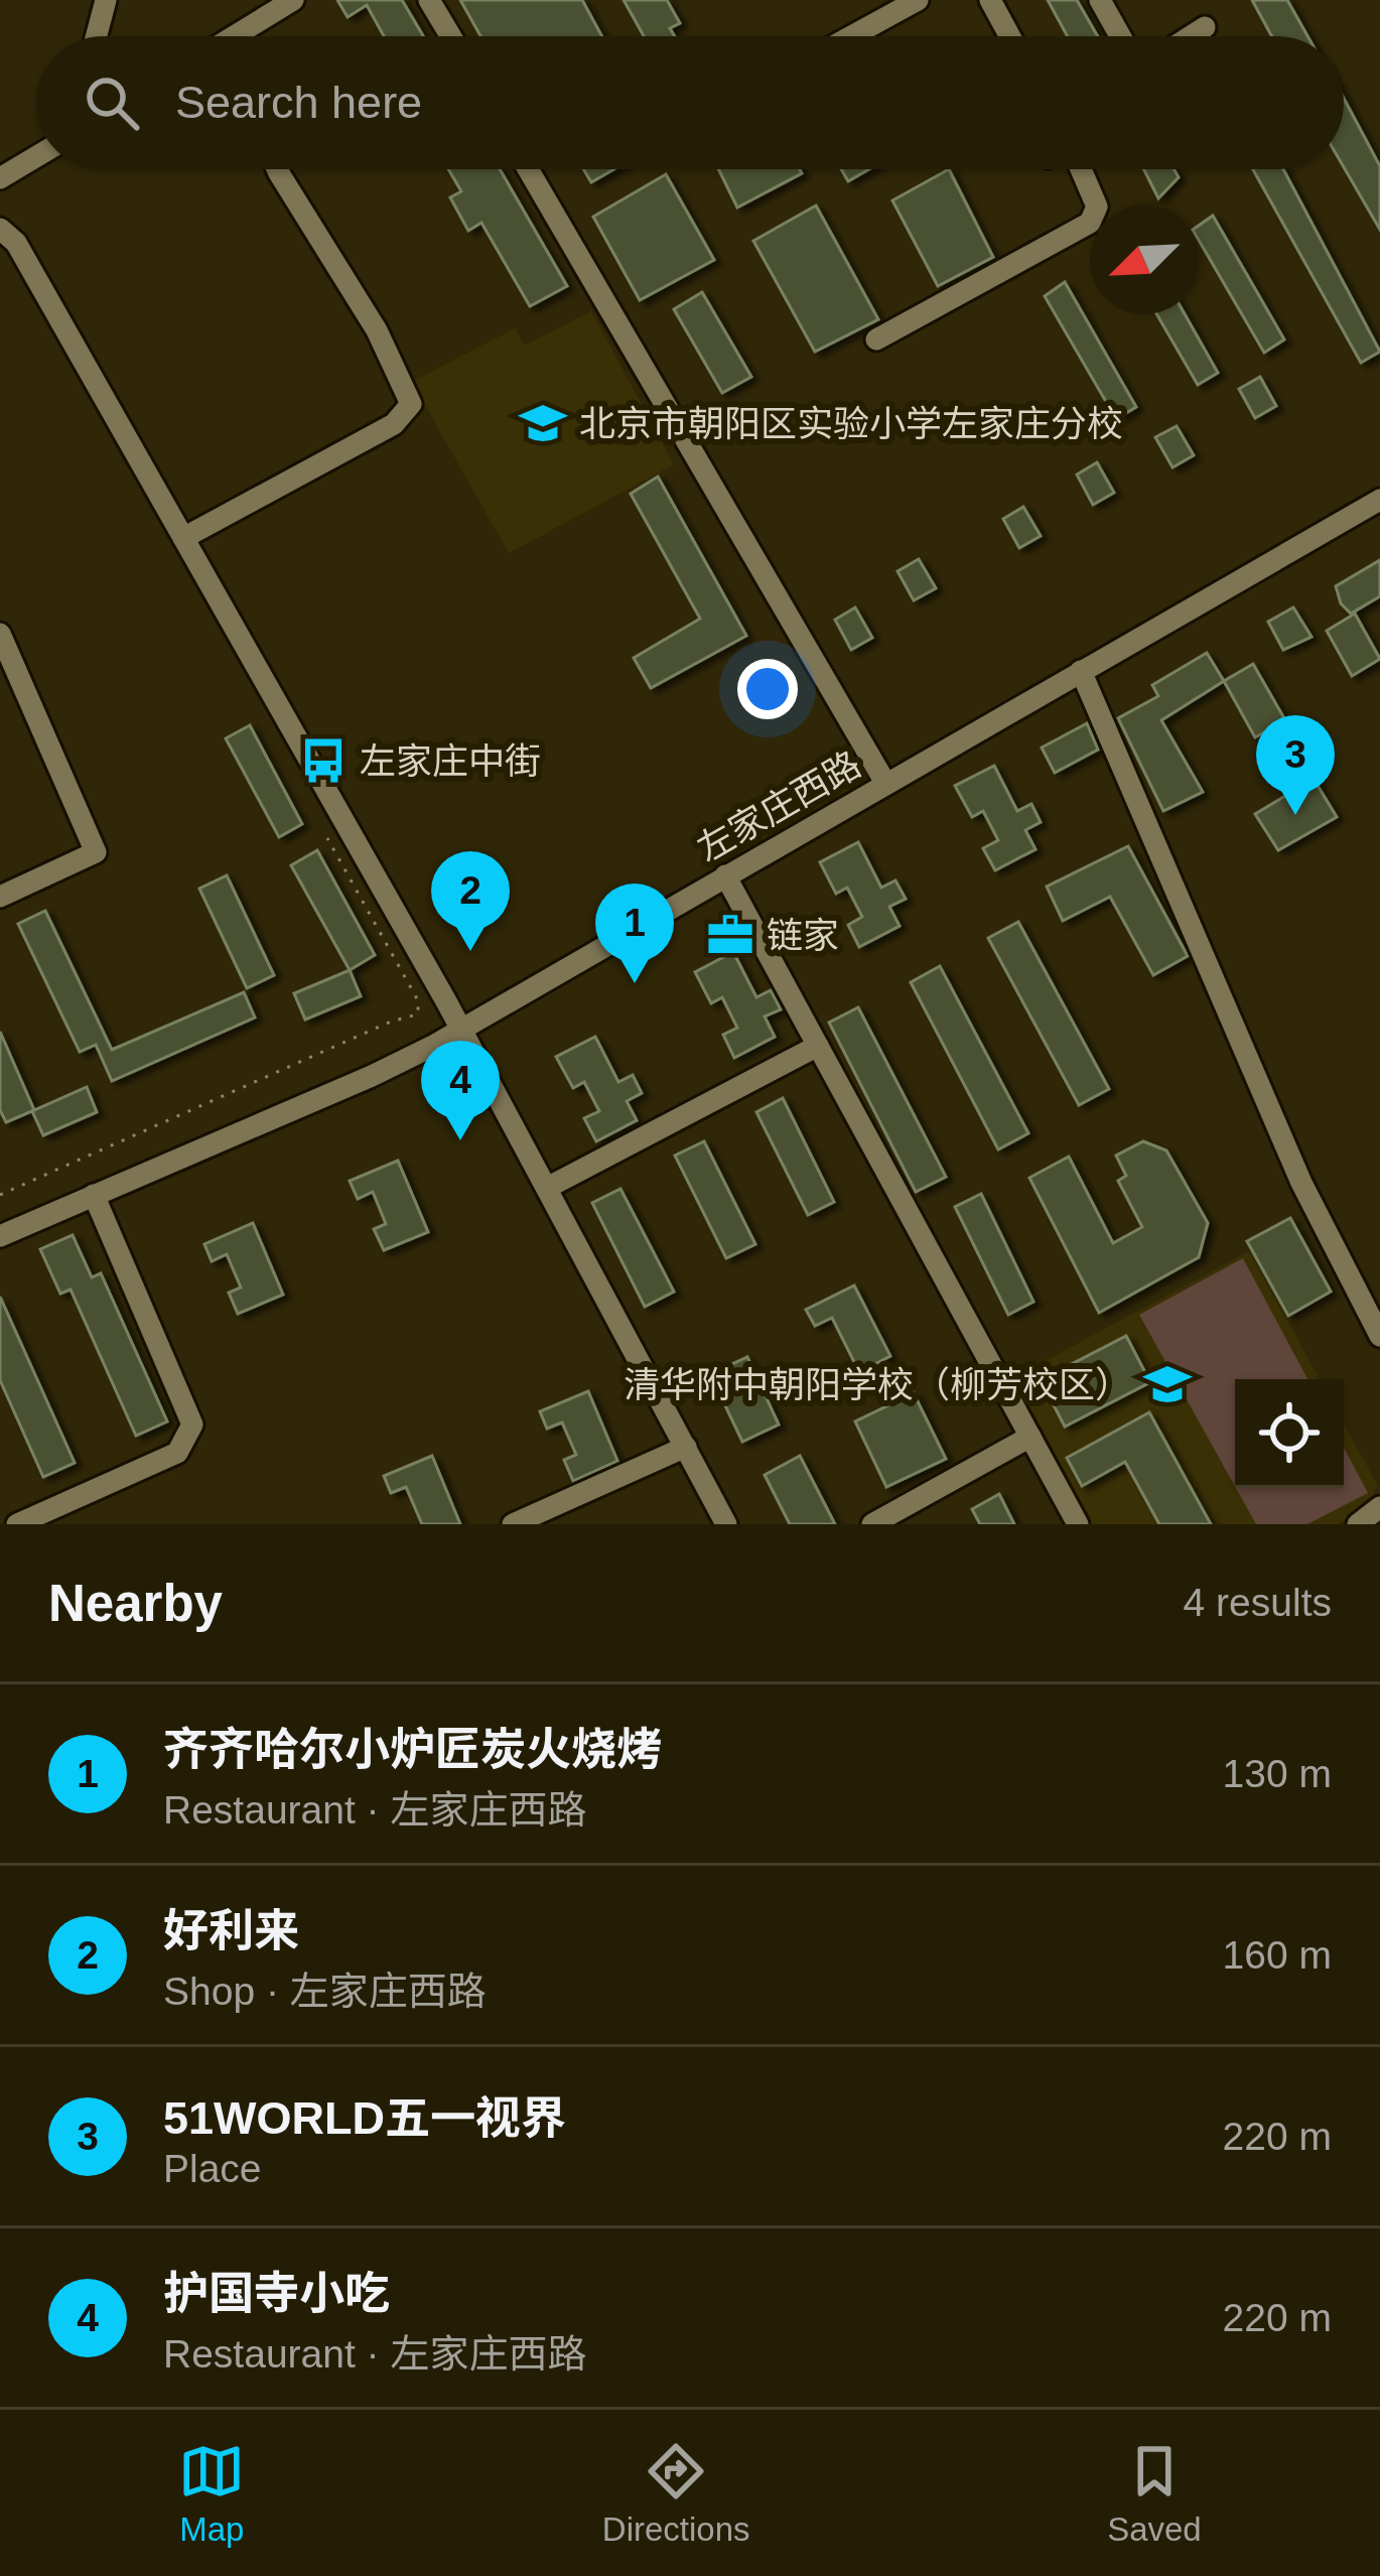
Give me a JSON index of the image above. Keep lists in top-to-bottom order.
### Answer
{
  "streets": {
    "street": ["左家庄西路"]
  },
  "places": {
    "school or university": ["北京市朝阳区实验小学左家庄分校", "清华附中朝阳学校（柳芳校区）"],
    "bus stop": ["左家庄中街"],
    "office": ["链家"]
  },
  "north": "bottom left",
  "page": {
    "search": "Search here",
    "pins": [
      "3",
      "2",
      "1",
      "4"
    ],
    "heading": ["Nearby", "4 results"],
    "list": [
      {
        "mark": "1",
        "name": "齐齐哈尔小炉匠炭火烧烤",
        "note": "Restaurant · 左家庄西路",
        "value": "130 m"
      },
      {
        "mark": "2",
        "name": "好利来",
        "note": "Shop · 左家庄西路",
        "value": "160 m"
      },
      {
        "mark": "3",
        "name": "51WORLD五一视界",
        "note": "Place",
        "value": "220 m"
      },
      {
        "mark": "4",
        "name": "护国寺小吃",
        "note": "Restaurant · 左家庄西路",
        "value": "220 m"
      }
    ],
    "nav": ["Map", "Directions", "Saved"]
  }
}
